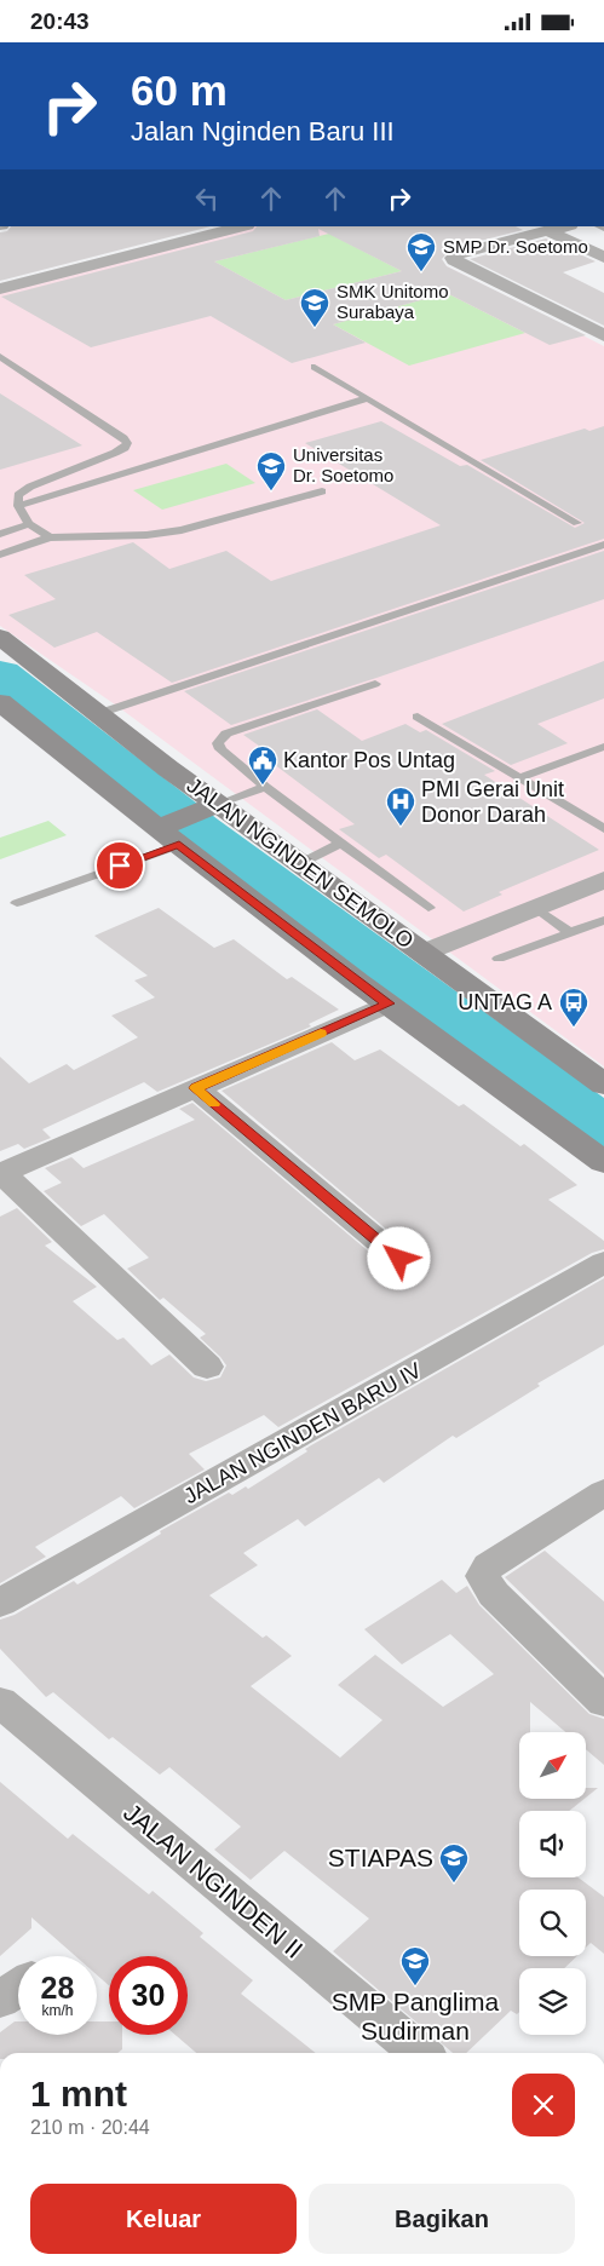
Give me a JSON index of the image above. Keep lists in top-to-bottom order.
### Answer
{
  "streets": {
    "main road": ["JALAN NGINDEN SEMOLO"],
    "street": ["JALAN NGINDEN BARU IV", "JALAN NGINDEN II"]
  },
  "places": {
    "school or university": [
      "SMP Dr. Soetomo",
      "SMK Unitomo Surabaya",
      "Universitas Dr. Soetomo",
      "STIAPAS",
      "SMP Panglima Sudirman"
    ],
    "public building": ["Kantor Pos Untag"],
    "hospital": ["PMI Gerai Unit Donor Darah"],
    "bus stop": ["UNTAG A"]
  },
  "north": "top right",
  "page": {
    "status": "20:43",
    "turn": ["60 m", "Jalan Nginden Baru III"],
    "speed": "28 km/h",
    "limit": "30",
    "heading": ["1 mnt", "210 m · 20:44"],
    "buttons": ["Keluar", "Bagikan"]
  }
}
